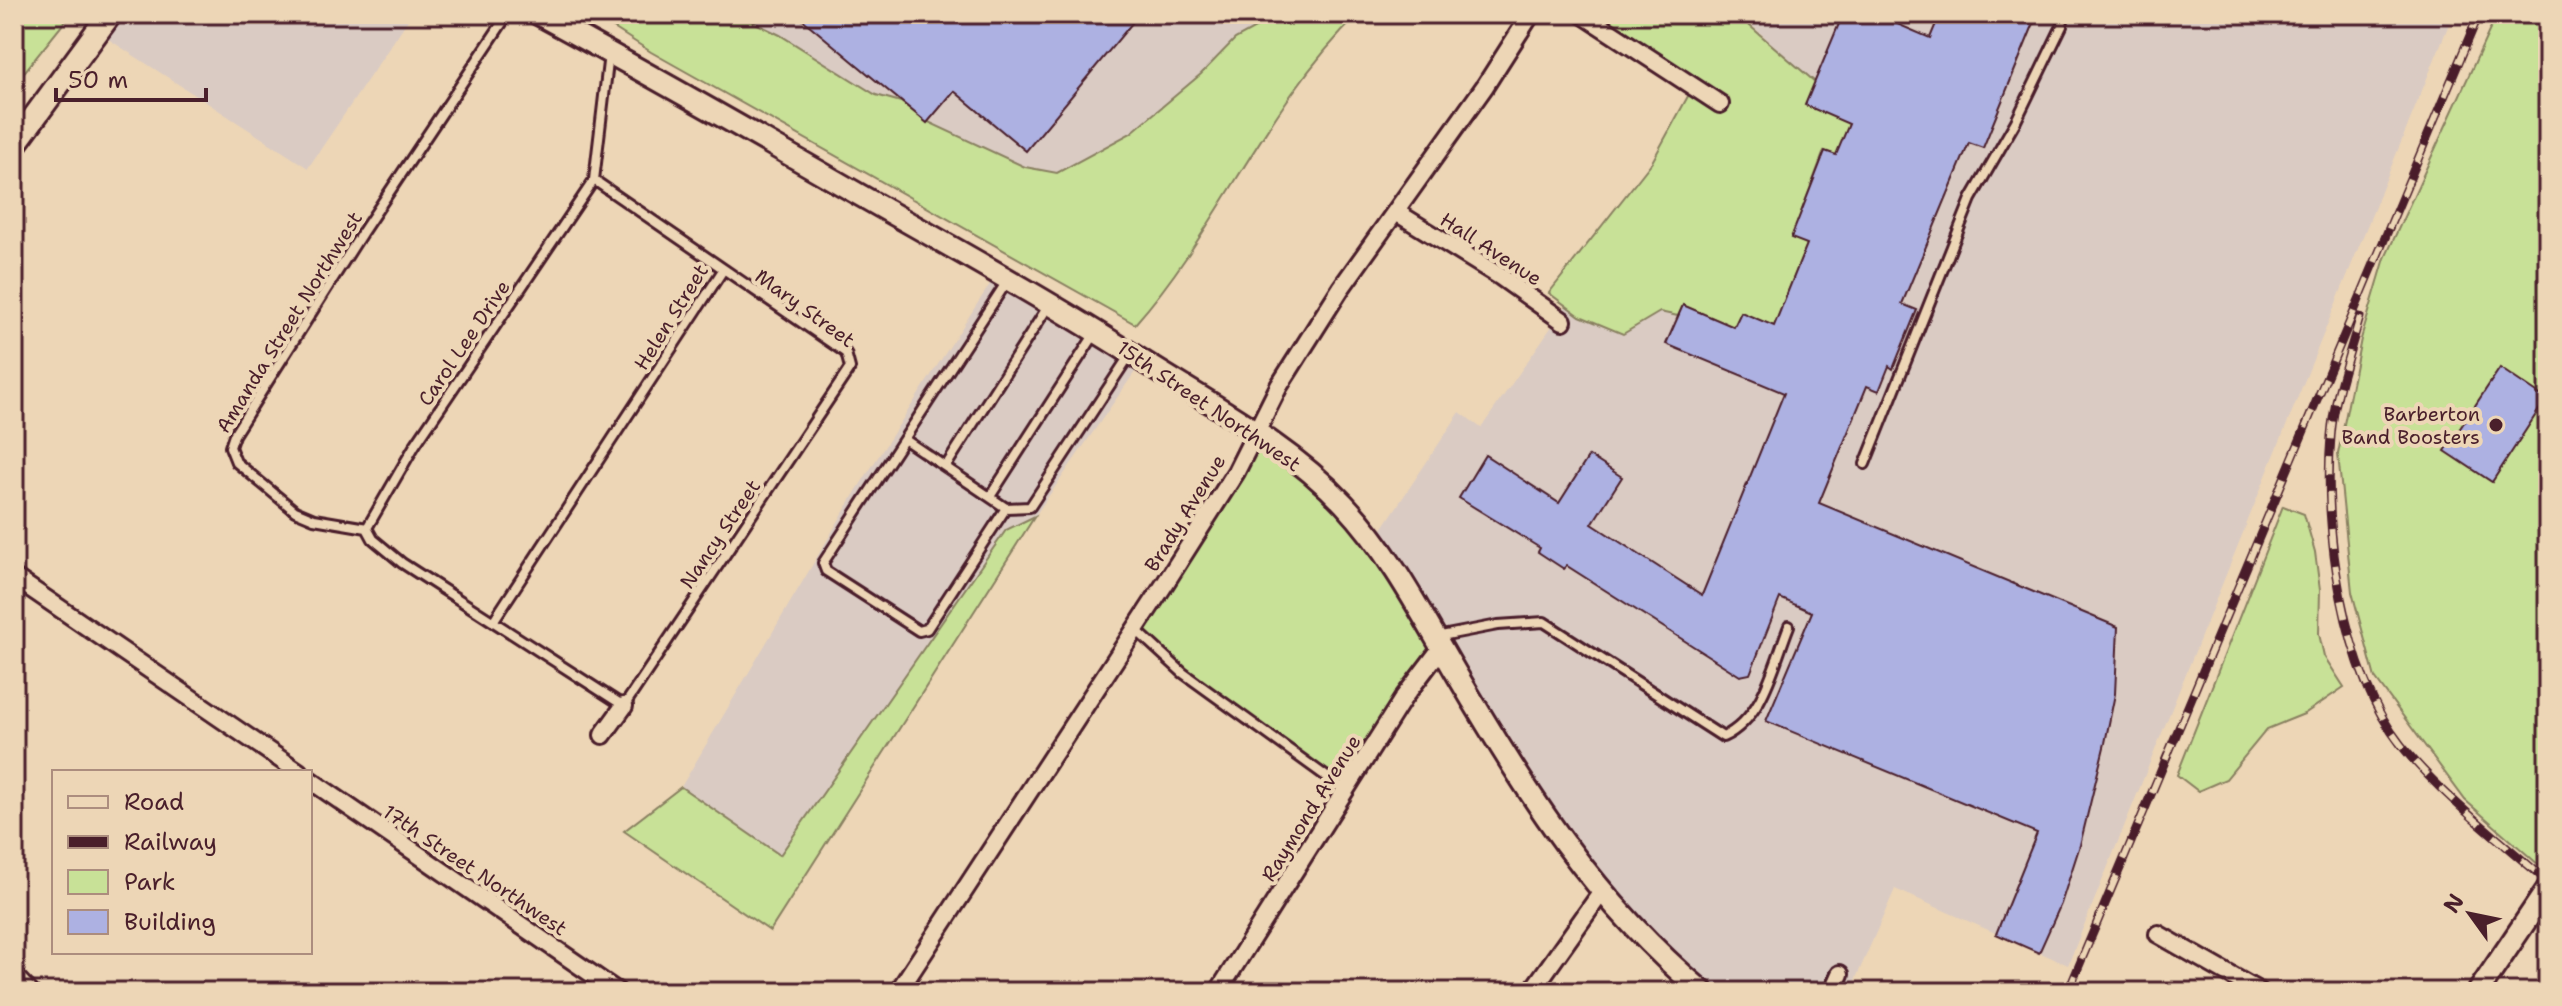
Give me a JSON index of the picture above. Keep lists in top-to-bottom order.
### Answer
{
  "streets": {
    "street": [
      "Hall Avenue",
      "15th Street Northwest",
      "Brady Avenue",
      "Raymond Avenue",
      "17th Street Northwest"
    ],
    "lane": [
      "Mary Street",
      "Helen Street",
      "Amanda Street Northwest",
      "Carol Lee Drive",
      "Nancy Street"
    ]
  },
  "crossings": [
    ["Hall Avenue", "Brady Avenue"],
    ["Mary Street", "Helen Street"],
    ["Mary Street", "Nancy Street"],
    ["Helen Street", "Carol Lee Drive"],
    ["Amanda Street Northwest", "Carol Lee Drive"],
    ["15th Street Northwest", "Brady Avenue"],
    ["15th Street Northwest", "Raymond Avenue"]
  ],
  "places": ["Barberton Band Boosters"],
  "legend": [
    "Road",
    "Railway",
    "Park",
    "Building"
  ],
  "scale_bar": "50 m",
  "north": "top left"
}
